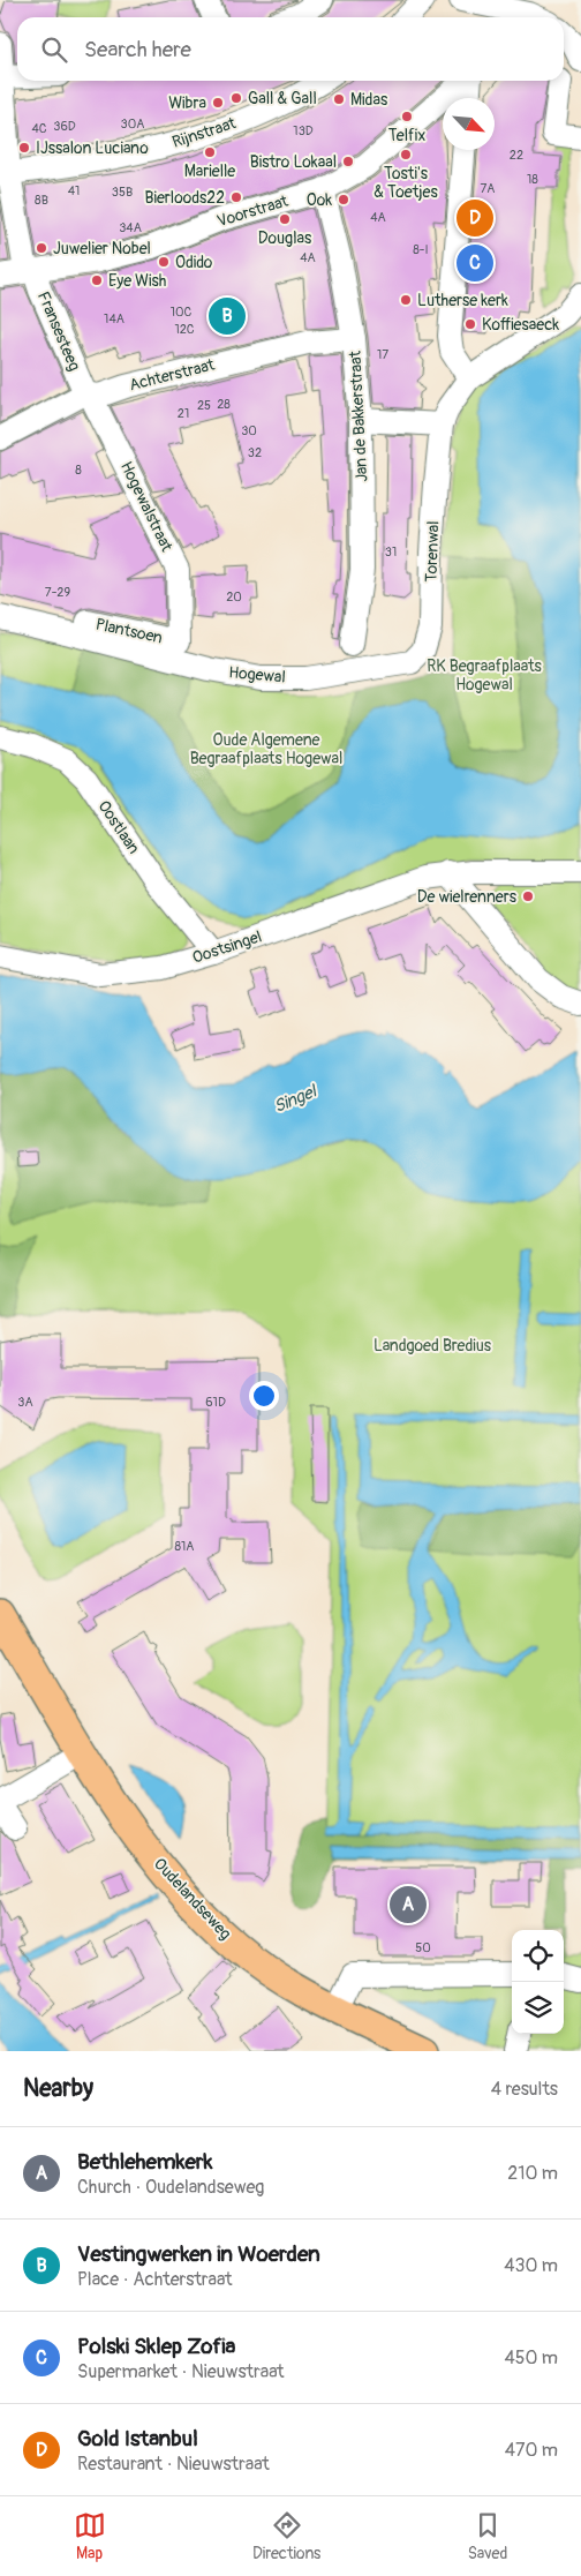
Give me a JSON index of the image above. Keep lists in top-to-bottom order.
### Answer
{
  "streets": {
    "main road": ["Oudelandseweg"],
    "street": [
      "Rijnstraat",
      "Voorstraat",
      "Fransesteeg",
      "Achterstraat",
      "Jan de Bakkerstraat",
      "Hogewalstraat",
      "Torenwal",
      "Plantsoen",
      "Hogewal",
      "Oostlaan",
      "Oostsingel"
    ]
  },
  "crossings": [
    ["Rijnstraat", "Fransesteeg"],
    ["Voorstraat", "Fransesteeg"],
    ["Voorstraat", "Jan de Bakkerstraat"],
    ["Fransesteeg", "Achterstraat"],
    ["Fransesteeg", "Hogewalstraat"],
    ["Achterstraat", "Jan de Bakkerstraat"],
    ["Achterstraat", "Hogewalstraat"],
    ["Hogewalstraat", "Plantsoen"],
    ["Torenwal", "Hogewal"],
    ["Plantsoen", "Hogewal"],
    ["Oostlaan", "Oostsingel"]
  ],
  "water": ["Singel"],
  "parks": ["RK Begraafplaats Hogewal", "Oude Algemene Begraafplaats Hogewal", "Landgoed Bredius"],
  "places": [
    "Gall & Gall",
    "Midas",
    "Wibra",
    "Telfix",
    "IJssalon Luciano",
    "Marielle",
    "Tosti's & Toetjes",
    "Bistro Lokaal",
    "Bierloods22",
    "Ook",
    "Douglas",
    "Juwelier Nobel",
    "Odido",
    "Eye Wish",
    "Lutherse kerk",
    "Koffiesaeck",
    "De wielrenners"
  ],
  "house_numbers": [
    "30A",
    "36D",
    "4C",
    "13D",
    "22",
    "18",
    "7A",
    "41",
    "35B",
    "8B",
    "4A",
    "34A",
    "8-I",
    "4A",
    "10C",
    "14A",
    "12C",
    "17",
    "28",
    "25",
    "21",
    "30",
    "32",
    "8",
    "31",
    "7-29",
    "20",
    "3A",
    "61D",
    "81A",
    "50"
  ],
  "north": "bottom right",
  "page": {
    "search": "Search here",
    "pins": [
      "D",
      "C",
      "B",
      "A"
    ],
    "heading": ["Nearby", "4 results"],
    "list": [
      {
        "mark": "A",
        "name": "Bethlehemkerk",
        "note": "Church · Oudelandseweg",
        "value": "210 m"
      },
      {
        "mark": "B",
        "name": "Vestingwerken in Woerden",
        "note": "Place · Achterstraat",
        "value": "430 m"
      },
      {
        "mark": "C",
        "name": "Polski Sklep Zofia",
        "note": "Supermarket · Nieuwstraat",
        "value": "450 m"
      },
      {
        "mark": "D",
        "name": "Gold Istanbul",
        "note": "Restaurant · Nieuwstraat",
        "value": "470 m"
      }
    ],
    "nav": ["Map", "Directions", "Saved"]
  }
}
